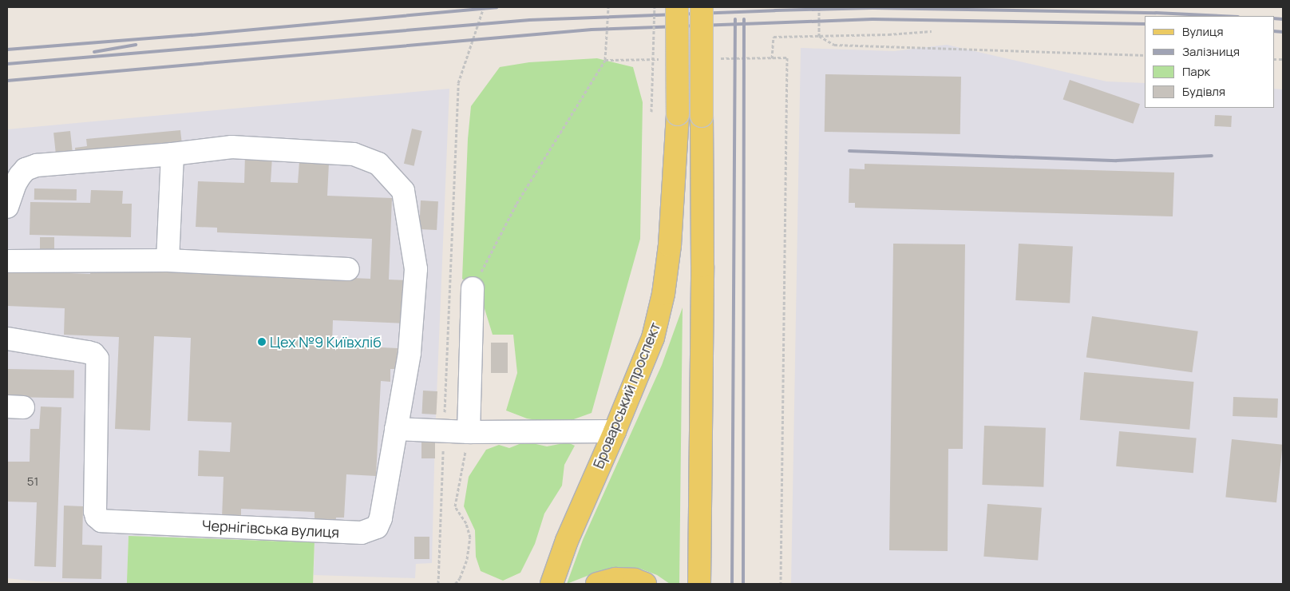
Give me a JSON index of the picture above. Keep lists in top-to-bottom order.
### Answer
{
  "streets": {
    "main road": ["Броварський проспект"],
    "lane": ["Чернігівська вулиця"]
  },
  "places": ["Цех №9 Київхліб"],
  "house_numbers": ["51"],
  "legend": [
    "Вулиця",
    "Залізниця",
    "Парк",
    "Будівля"
  ]
}
